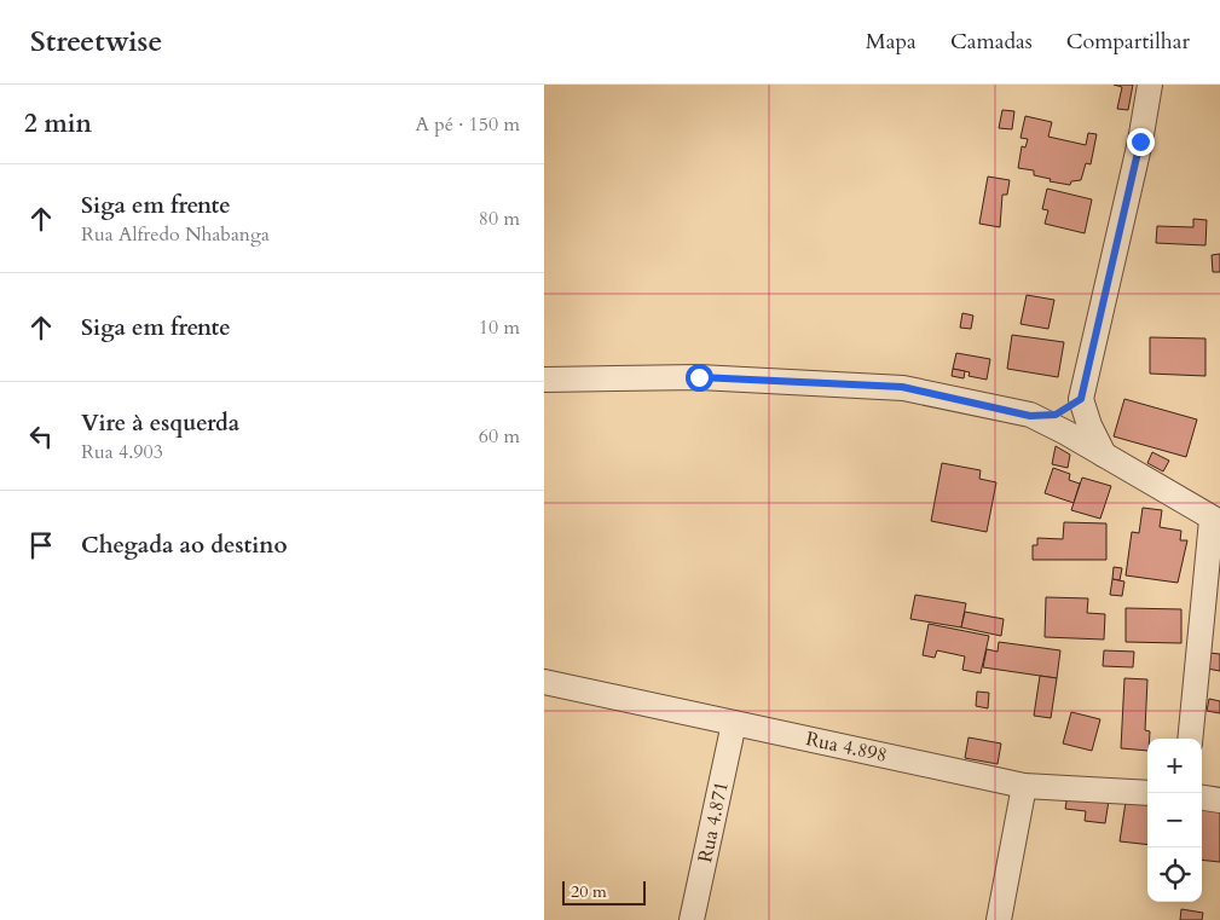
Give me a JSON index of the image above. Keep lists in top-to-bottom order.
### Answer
{
  "streets": {
    "street": ["Rua 4.898", "Rua 4.871"]
  },
  "crossings": [
    ["Rua 4.898", "Rua 4.871"]
  ],
  "scale_bar": "20 m",
  "page": {
    "header": "Streetwise",
    "nav": ["Mapa", "Camadas", "Compartilhar"],
    "heading": ["2 min", "A pé · 150 m"],
    "list": [
      ["Siga em frente", "Rua Alfredo Nhabanga", "80 m"],
      ["Siga em frente", "10 m"],
      ["Vire à esquerda", "Rua 4.903", "60 m"],
      "Chegada ao destino"
    ],
    "map_buttons": ["+", "−"],
    "scale": "20 m"
  }
}
